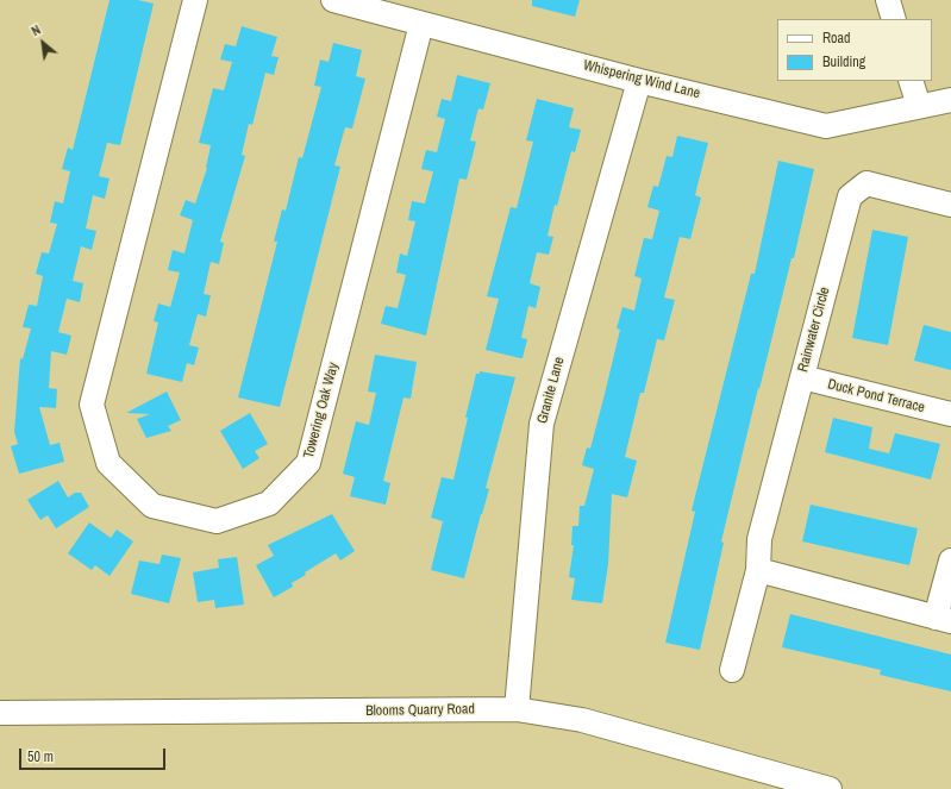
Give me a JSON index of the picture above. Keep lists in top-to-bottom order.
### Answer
{
  "streets": {
    "street": [
      "Whispering Wind Lane",
      "Rainwater Circle",
      "Granite Lane",
      "Duck Pond Terrace",
      "Towering Oak Way",
      "Blooms Quarry Road"
    ]
  },
  "crossings": [
    ["Whispering Wind Lane", "Granite Lane"],
    ["Whispering Wind Lane", "Towering Oak Way"],
    ["Rainwater Circle", "Duck Pond Terrace"],
    ["Granite Lane", "Blooms Quarry Road"]
  ],
  "legend": ["Road", "Building"],
  "scale_bar": "50 m",
  "north": "top left"
}
